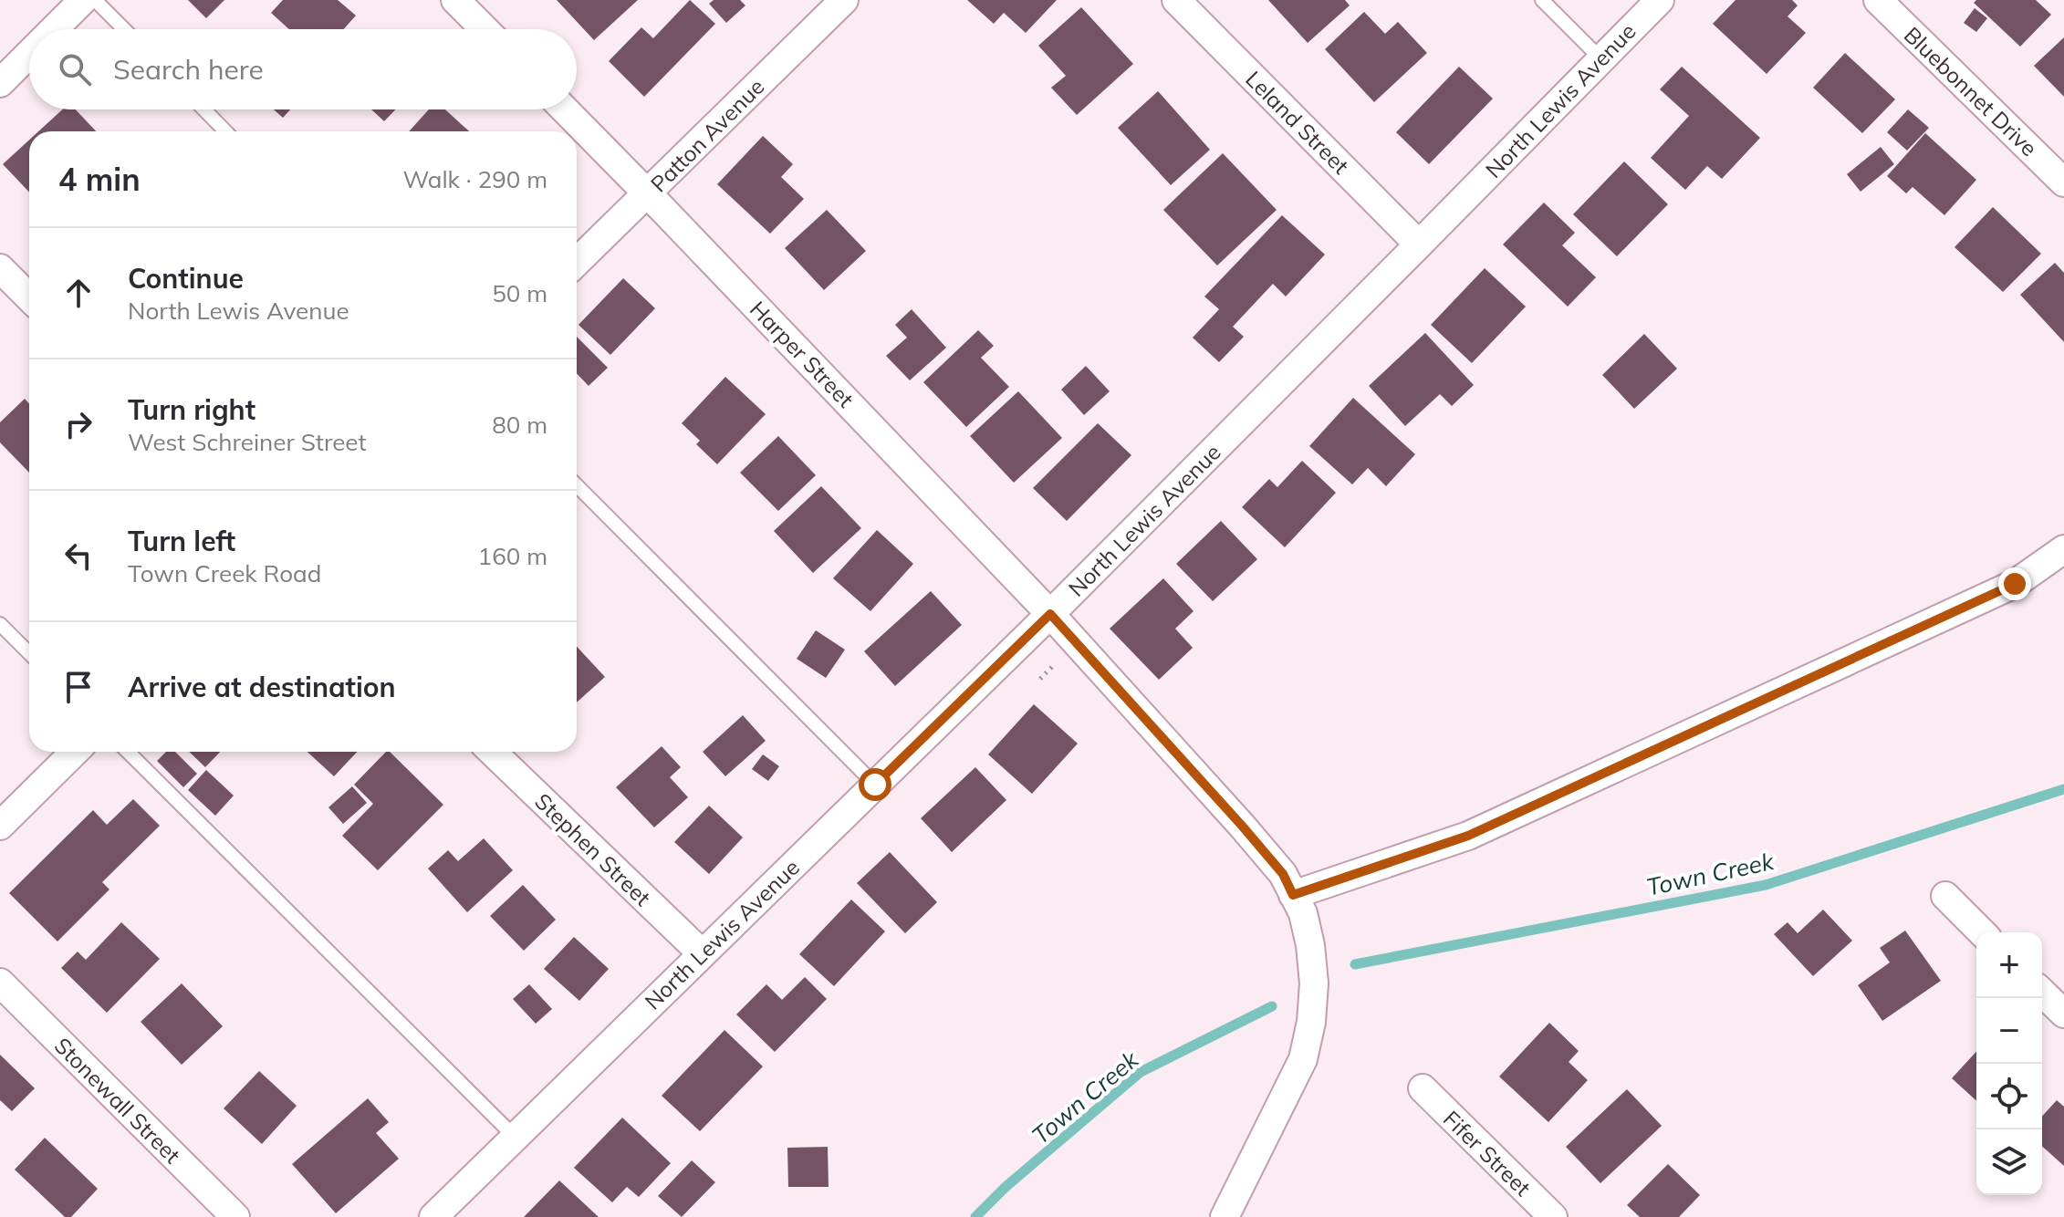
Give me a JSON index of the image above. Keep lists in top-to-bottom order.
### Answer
{
  "streets": {
    "street": [
      "Bluebonnet Drive",
      "North Lewis Avenue",
      "Leland Street",
      "Patton Avenue",
      "Harper Street",
      "Stephen Street",
      "Stonewall Street",
      "Fifer Street"
    ]
  },
  "crossings": [
    ["North Lewis Avenue", "Leland Street"],
    ["North Lewis Avenue", "Harper Street"],
    ["North Lewis Avenue", "Stephen Street"],
    ["Patton Avenue", "Harper Street"]
  ],
  "water": ["Town Creek"],
  "page": {
    "search": "Search here",
    "heading": ["4 min", "Walk · 290 m"],
    "list": [
      ["Continue", "North Lewis Avenue", "50 m"],
      ["Turn right", "West Schreiner Street", "80 m"],
      ["Turn left", "Town Creek Road", "160 m"],
      "Arrive at destination"
    ],
    "map_buttons": ["+", "−"]
  }
}
